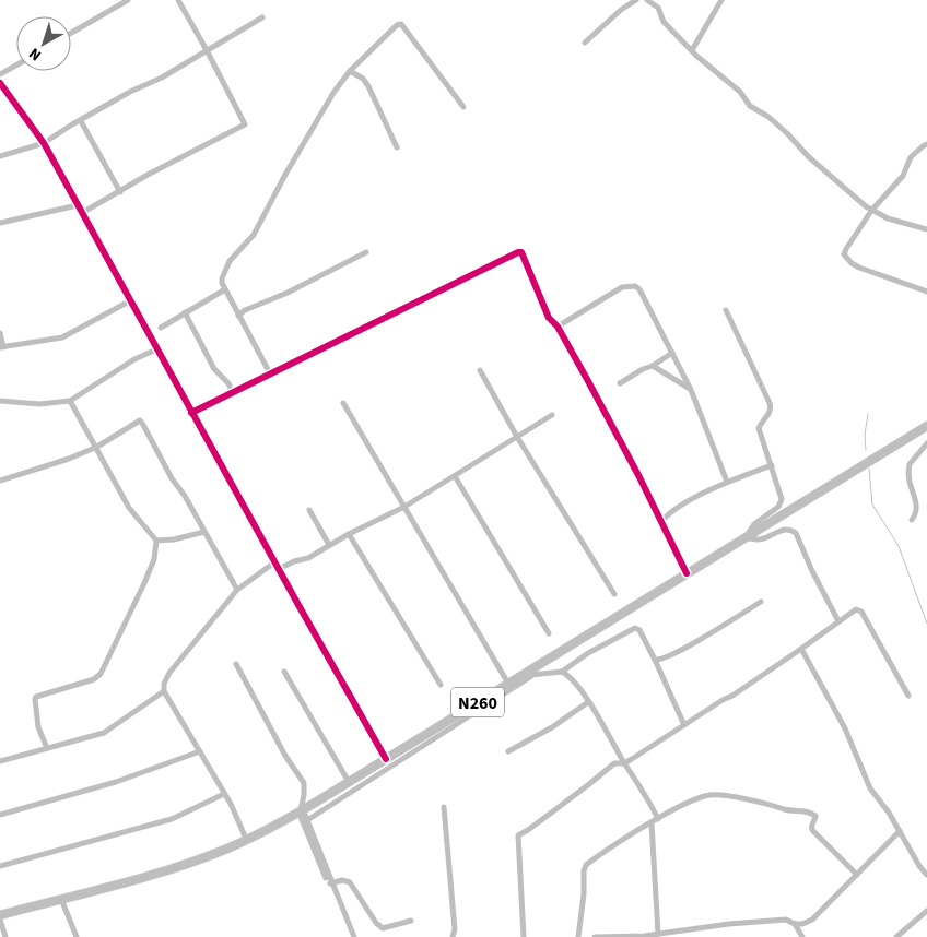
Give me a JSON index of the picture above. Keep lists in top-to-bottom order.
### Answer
{
  "streets": {
    "main road": ["N260"]
  },
  "north": "bottom left"
}
